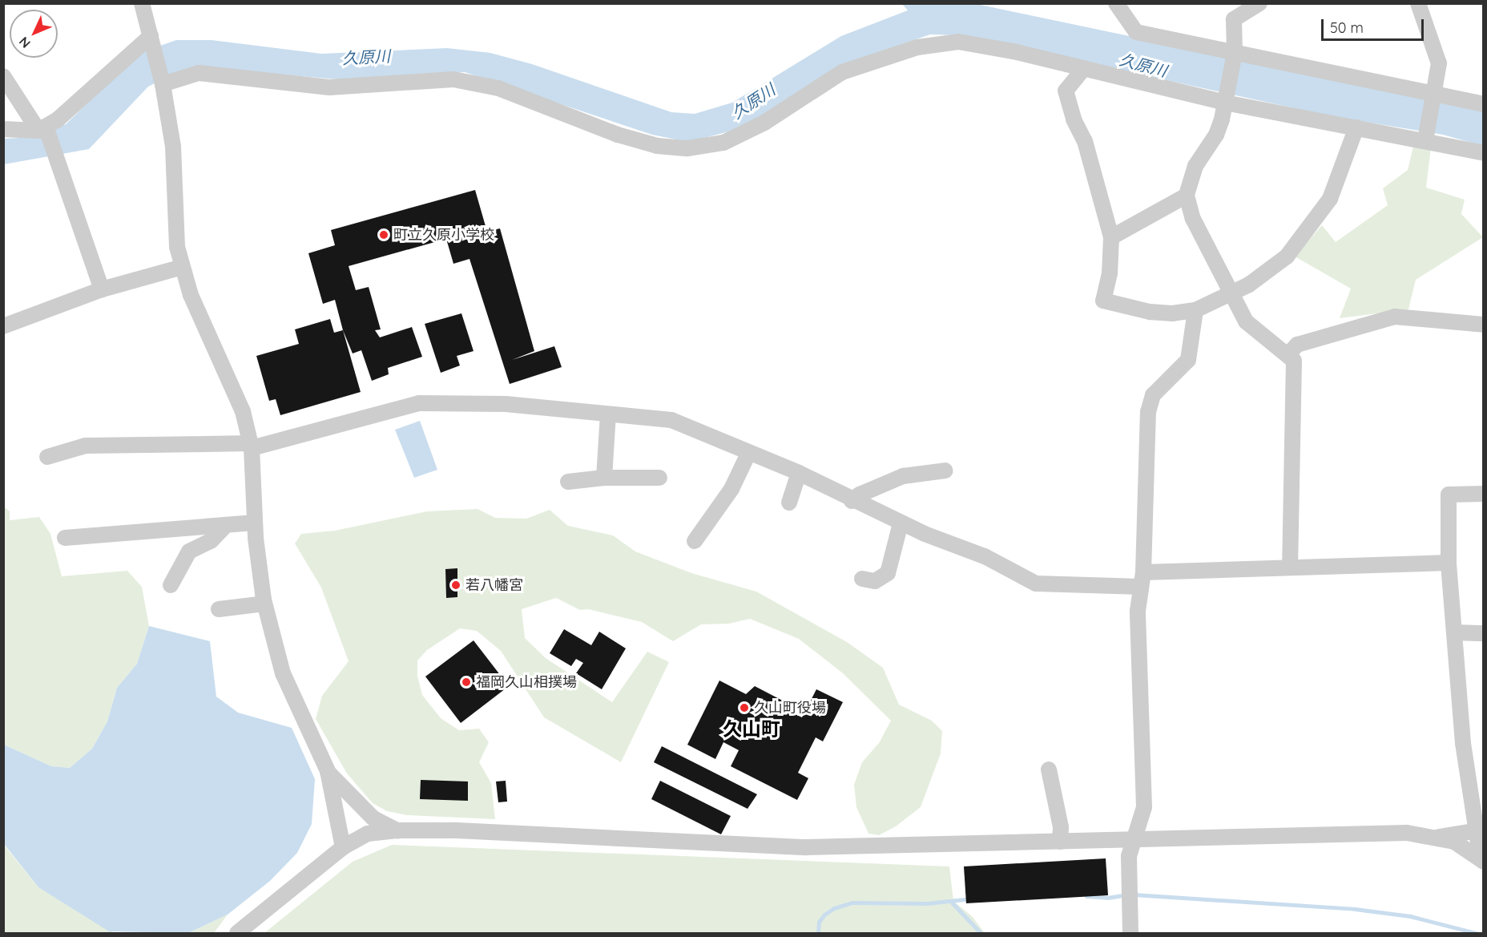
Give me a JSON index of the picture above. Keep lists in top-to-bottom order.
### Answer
{
  "districts": ["久山町"],
  "water": ["久原川"],
  "places": [
    "町立久原小学校",
    "若八幡宮",
    "福岡久山相撲場",
    "久山町役場"
  ],
  "scale_bar": "50 m",
  "north": "bottom left"
}
